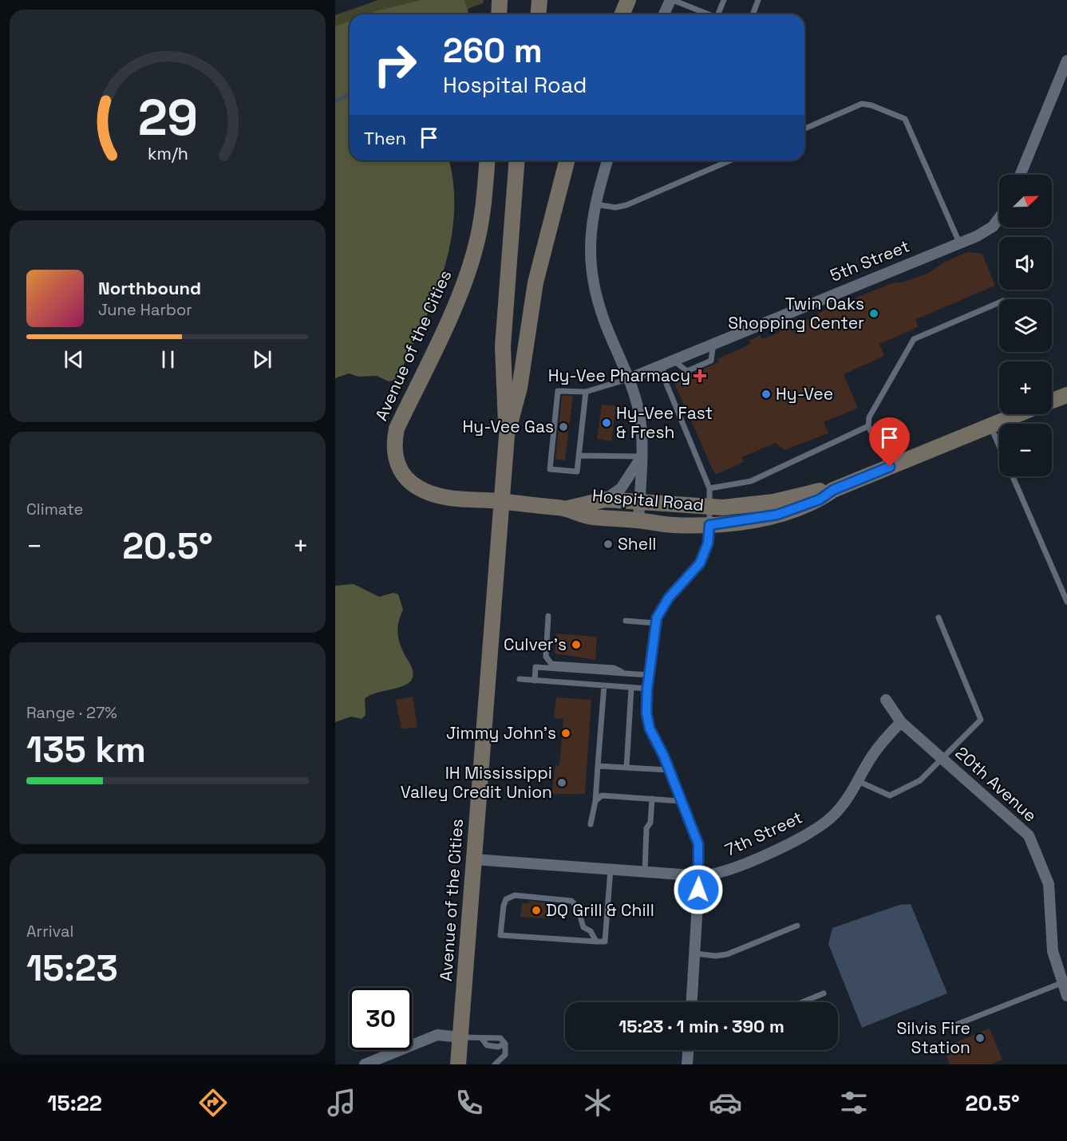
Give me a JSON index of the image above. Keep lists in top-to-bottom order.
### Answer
{
  "streets": {
    "main road": ["Avenue of the Cities", "Hospital Road"],
    "street": ["5th Street", "20th Avenue", "7th Street"]
  },
  "crossings": [
    ["Avenue of the Cities", "Hospital Road"],
    ["Avenue of the Cities", "7th Street"],
    ["20th Avenue", "7th Street"]
  ],
  "places": {
    "other": [
      "Twin Oaks Shopping Center",
      "Hy-Vee",
      "Hy-Vee Fast & Fresh",
      "Hy-Vee Gas",
      "Shell",
      "Culver's",
      "Jimmy John's",
      "IH Mississippi Valley Credit Union",
      "DQ Grill & Chill",
      "Silvis Fire Station"
    ],
    "health": ["Hy-Vee Pharmacy"]
  },
  "north": "top right",
  "page": {
    "turn": ["260 m", "Hospital Road"],
    "then": "Then",
    "map_buttons": ["+", "−"],
    "song": ["Northbound", "June Harbor"],
    "tile": [
      "Climate",
      ["Range · 27%", "135 km"],
      ["Arrival", "15:23"]
    ],
    "heat": ["−", "20.5°", "+"],
    "limit": "30",
    "trip": "15:23 · 1 min · 390 m",
    "tabs": ["15:22", "20.5°"],
    "gauge": ["29", "km/h"]
  }
}
